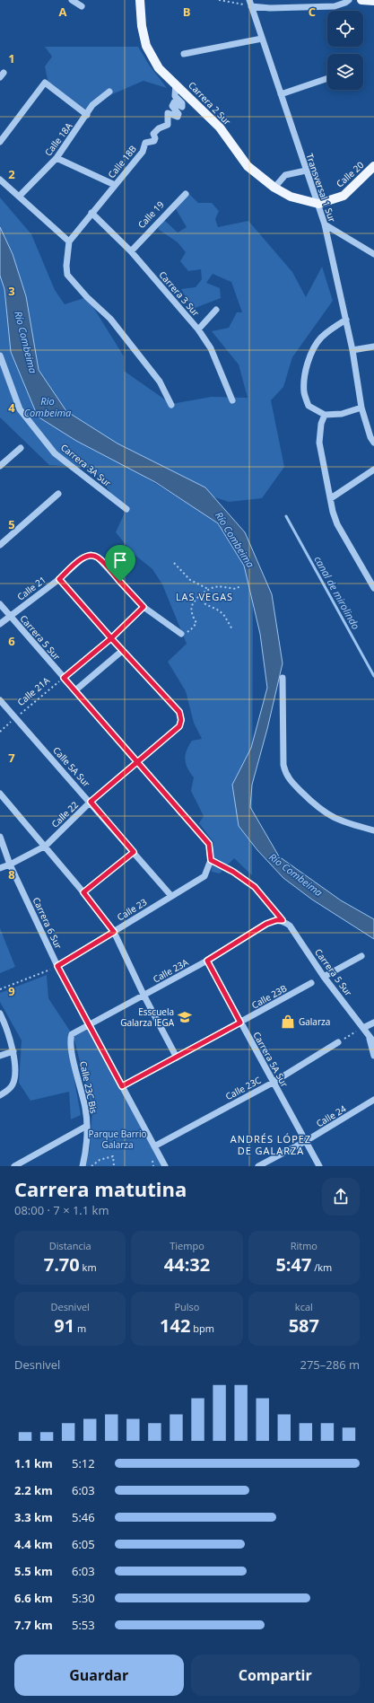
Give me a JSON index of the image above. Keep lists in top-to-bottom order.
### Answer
{
  "streets": {
    "main road": ["Carrera 2 Sur", "Calle 20"],
    "street": [
      "Calle 18A",
      "Calle 18B",
      "Transversal 1 Sur",
      "Calle 19",
      "Carrera 3 Sur",
      "Carrera 3A Sur",
      "Calle 21",
      "Carrera 5 Sur",
      "Calle 5A Sur",
      "Calle 22",
      "Calle 23",
      "Carrera 6 Sur",
      "Calle 23A",
      "Calle 23B",
      "Carrera 5A Sur",
      "Calle 23C Bis",
      "Calle 23C",
      "Calle 24"
    ],
    "path": ["Calle 21A"]
  },
  "crossings": [
    ["Carrera 2 Sur", "Calle 18B"],
    ["Carrera 2 Sur", "Calle 20"],
    ["Carrera 2 Sur", "Transversal 1 Sur"],
    ["Calle 18B", "Carrera 3 Sur"],
    ["Calle 20", "Transversal 1 Sur"],
    ["Calle 19", "Carrera 3 Sur"],
    ["Calle 21", "Carrera 5 Sur"],
    ["Carrera 5 Sur", "Calle 21A"],
    ["Carrera 5 Sur", "Calle 22"],
    ["Carrera 5 Sur", "Calle 23"],
    ["Carrera 5 Sur", "Calle 23A"],
    ["Calle 21A", "Calle 5A Sur"],
    ["Calle 5A Sur", "Calle 22"],
    ["Calle 5A Sur", "Calle 23"],
    ["Calle 22", "Carrera 6 Sur"],
    ["Calle 23", "Carrera 6 Sur"],
    ["Carrera 6 Sur", "Calle 23A"],
    ["Carrera 6 Sur", "Calle 23B"],
    ["Carrera 6 Sur", "Calle 23C"],
    ["Calle 23A", "Carrera 5A Sur"],
    ["Calle 23A", "Calle 23C Bis"],
    ["Calle 23B", "Carrera 5A Sur"],
    ["Carrera 5A Sur", "Calle 23C"],
    ["Carrera 5A Sur", "Calle 24"]
  ],
  "districts": ["LAS VEGAS", "ANDRÉS LÓPEZ DE GALARZA"],
  "water": ["Río Combeima", "Rio Combeima", "canal de mirolindo"],
  "parks": ["Parque Barrio Galarza"],
  "places": {
    "school or university": ["Esscuela Galarza IEGA"],
    "shop": ["Galarza"]
  },
  "page": {
    "heading": ["Carrera matutina", "08:00 · 7 × 1.1 km"],
    "stats": [
      ["Distancia", "7.70 km"],
      ["Tiempo", "44:32"],
      ["Ritmo", "5:47 /km"],
      ["Desnivel", "91 m"],
      ["Pulso", "142 bpm"],
      ["kcal", "587"]
    ],
    "chart": ["Desnivel", "275–286 m"],
    "list": [
      {
        "name": "1.1 km",
        "note": "5:12"
      },
      {
        "name": "2.2 km",
        "note": "6:03"
      },
      {
        "name": "3.3 km",
        "note": "5:46"
      },
      {
        "name": "4.4 km",
        "note": "6:05"
      },
      {
        "name": "5.5 km",
        "note": "6:03"
      },
      {
        "name": "6.6 km",
        "note": "5:30"
      },
      {
        "name": "7.7 km",
        "note": "5:53"
      }
    ],
    "buttons": ["Guardar", "Compartir"]
  },
  "grid": {
    "columns": ["A", "B", "C"],
    "rows": [
      "1",
      "2",
      "3",
      "4",
      "5",
      "6",
      "7",
      "8",
      "9"
    ]
  }
}
